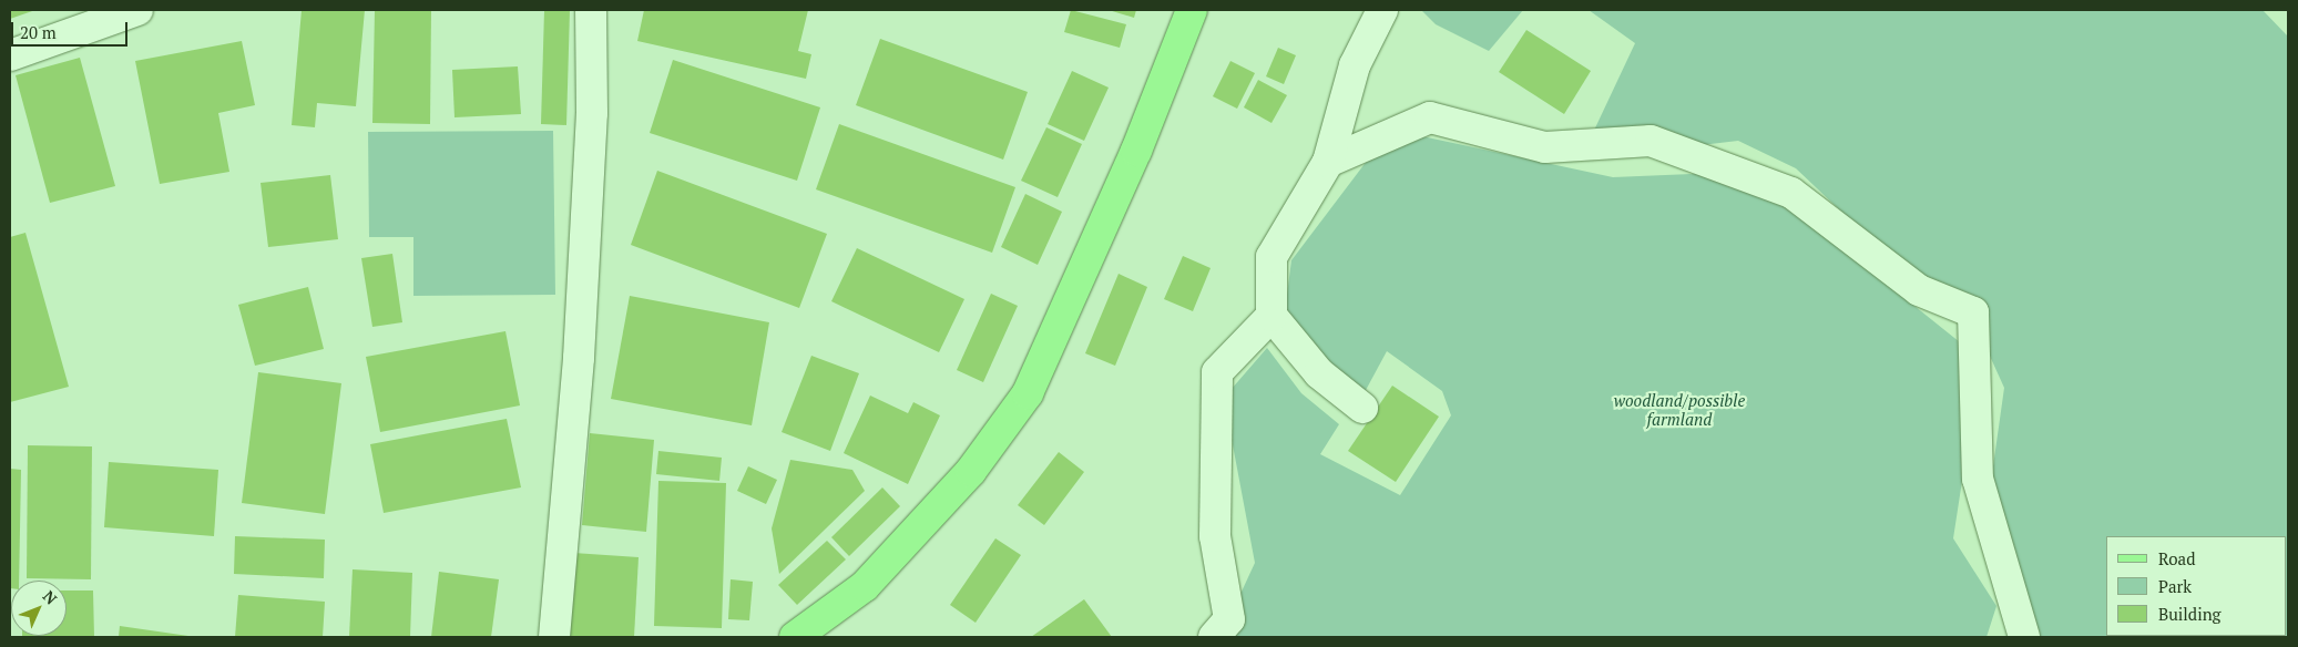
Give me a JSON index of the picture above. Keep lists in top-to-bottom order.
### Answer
{
  "parks": ["woodland/possible farmland"],
  "legend": ["Road", "Park", "Building"],
  "scale_bar": "20 m",
  "north": "top right"
}
